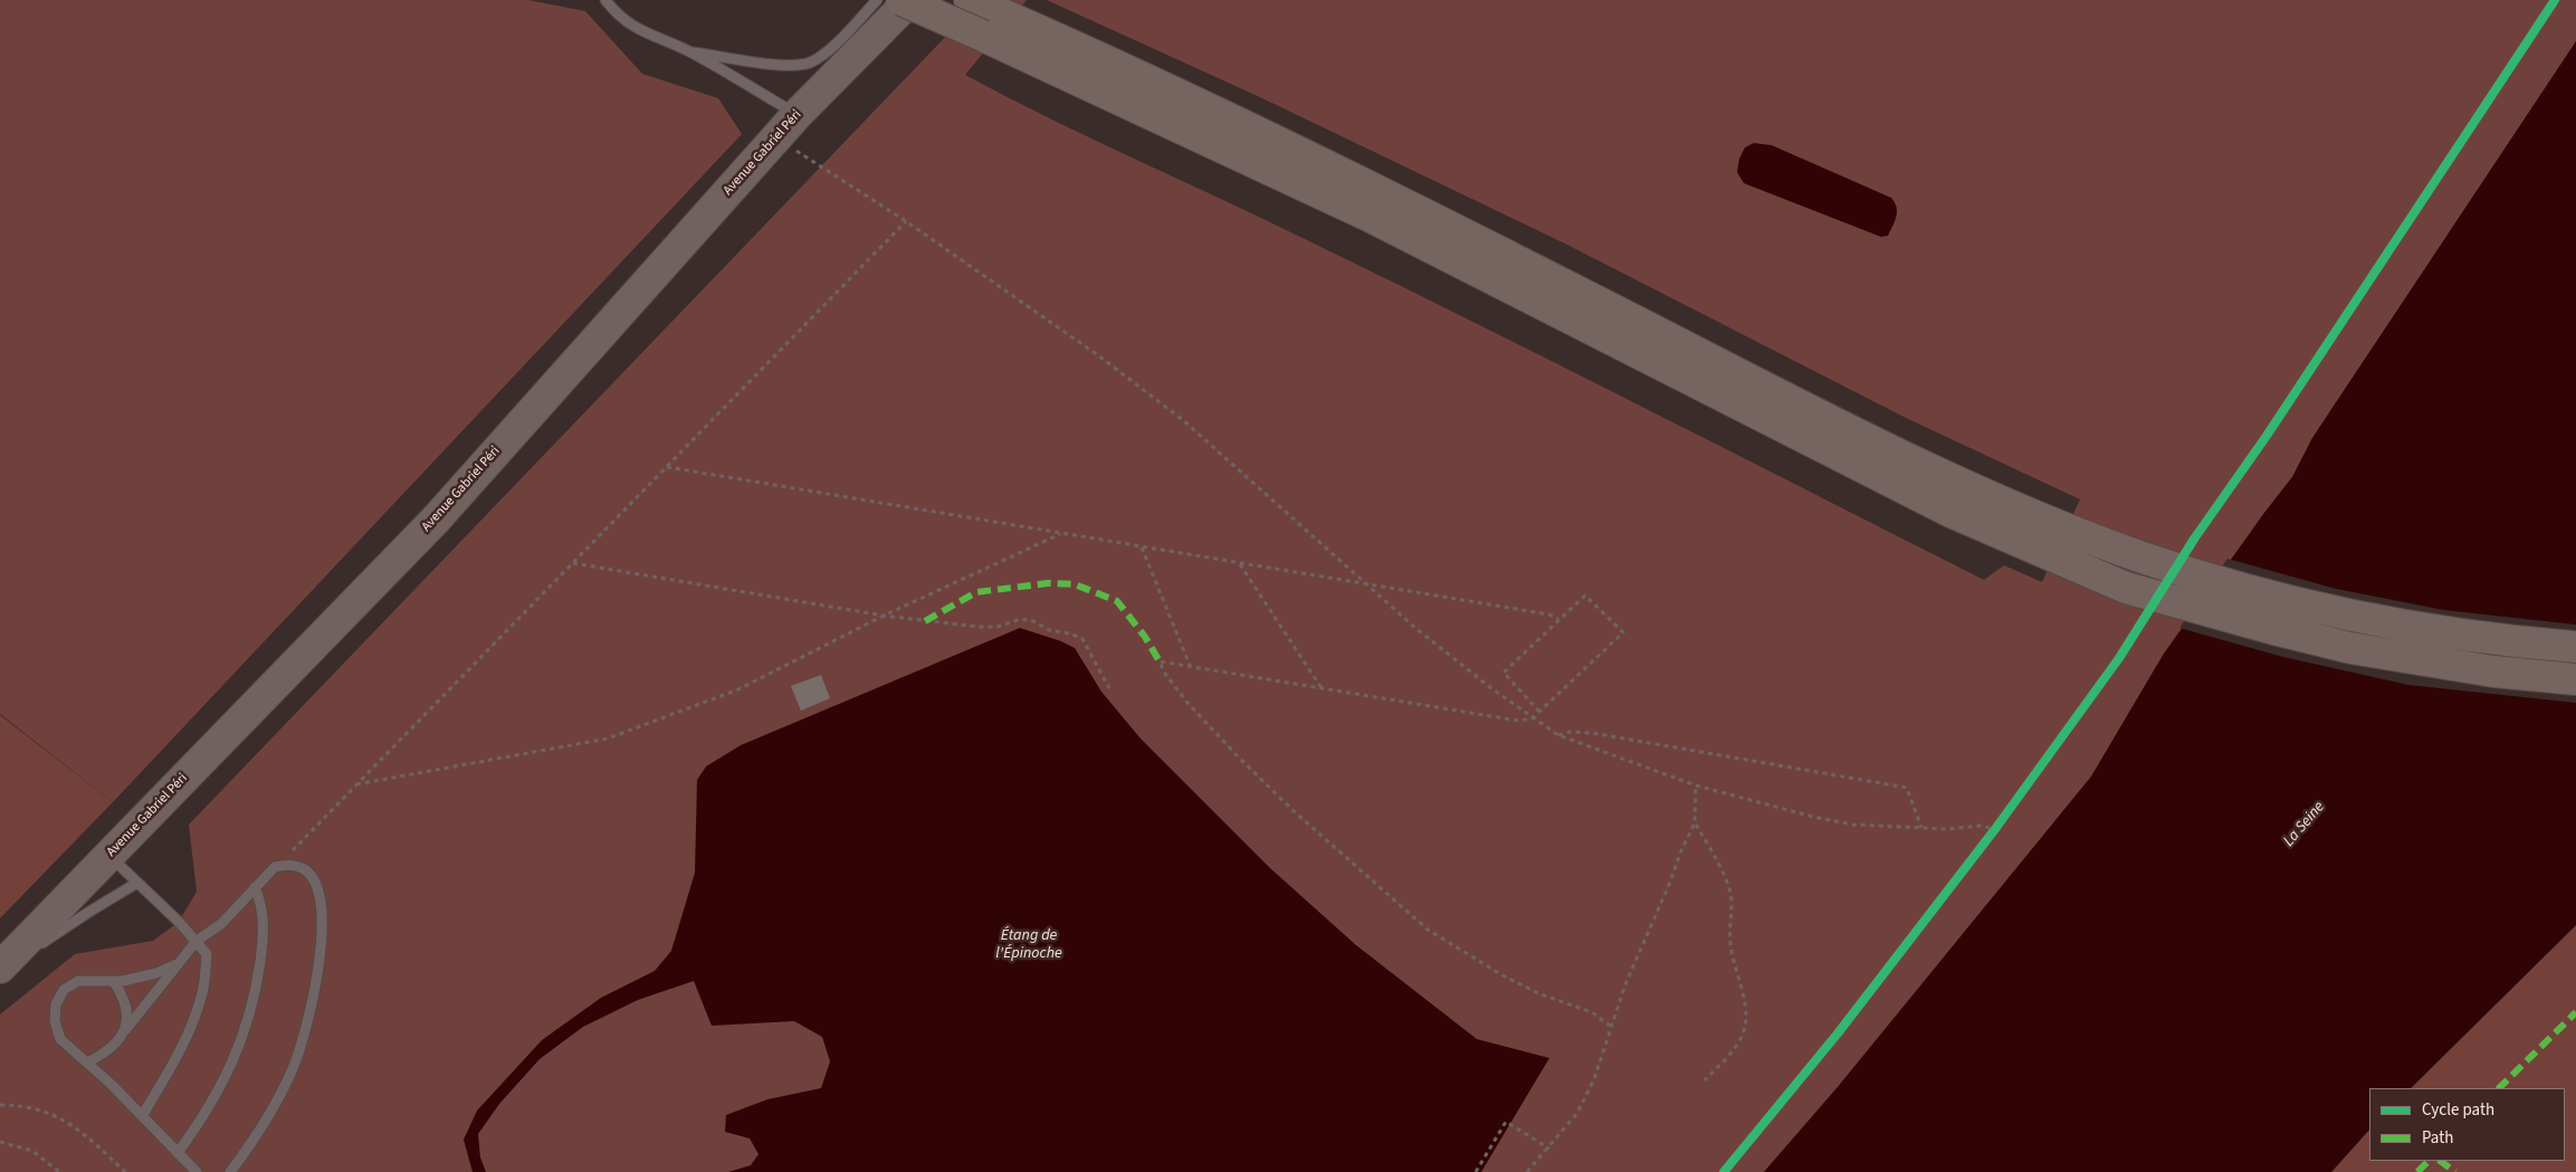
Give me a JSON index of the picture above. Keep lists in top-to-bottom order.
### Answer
{
  "streets": {
    "main road": ["Avenue Gabriel Péri"]
  },
  "water": ["La Seine", "Étang de l'Épinoche"],
  "legend": ["Cycle path", "Path"]
}
